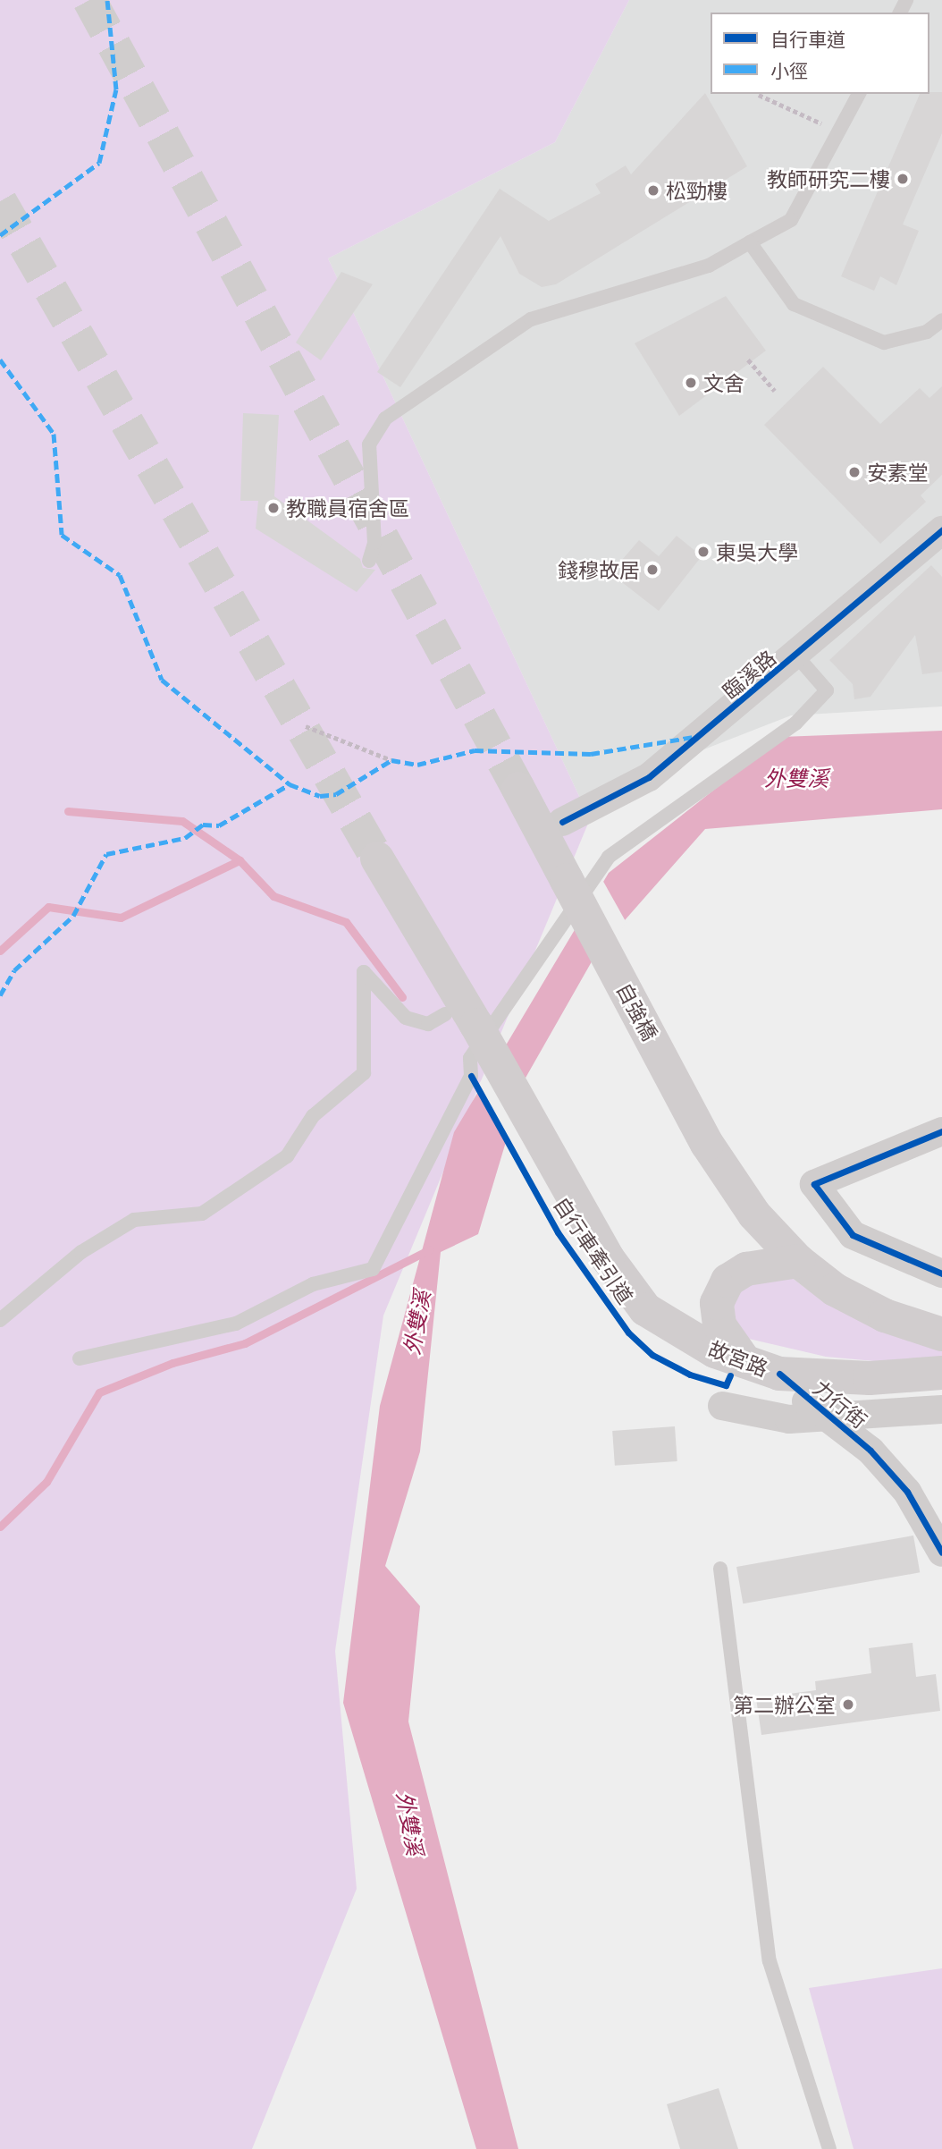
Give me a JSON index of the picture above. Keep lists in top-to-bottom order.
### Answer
{
  "streets": {
    "main road": ["自強橋", "故宮路"],
    "street": ["臨溪路", "力行街"],
    "cycle path": ["自行車牽引道"]
  },
  "crossings": [
    ["故宮路", "力行街"]
  ],
  "water": ["外雙溪"],
  "places": [
    "教師研究二樓",
    "松勁樓",
    "文舍",
    "安素堂",
    "教職員宿舍區",
    "東吳大學",
    "錢穆故居",
    "第二辦公室"
  ],
  "legend": ["自行車道", "小徑"]
}
